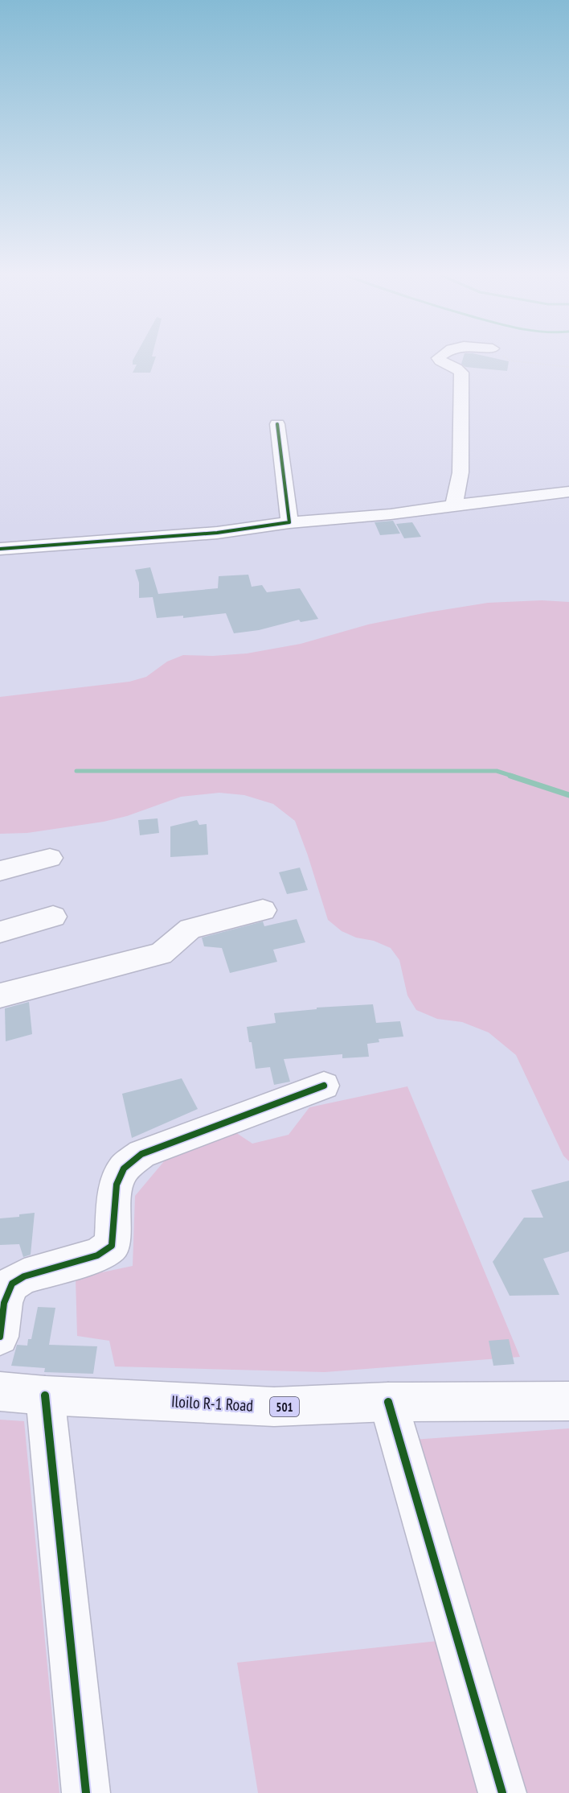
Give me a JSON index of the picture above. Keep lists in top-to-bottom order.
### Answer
{
  "streets": {
    "street": ["Iloilo R-1 Road", "501"]
  }
}
